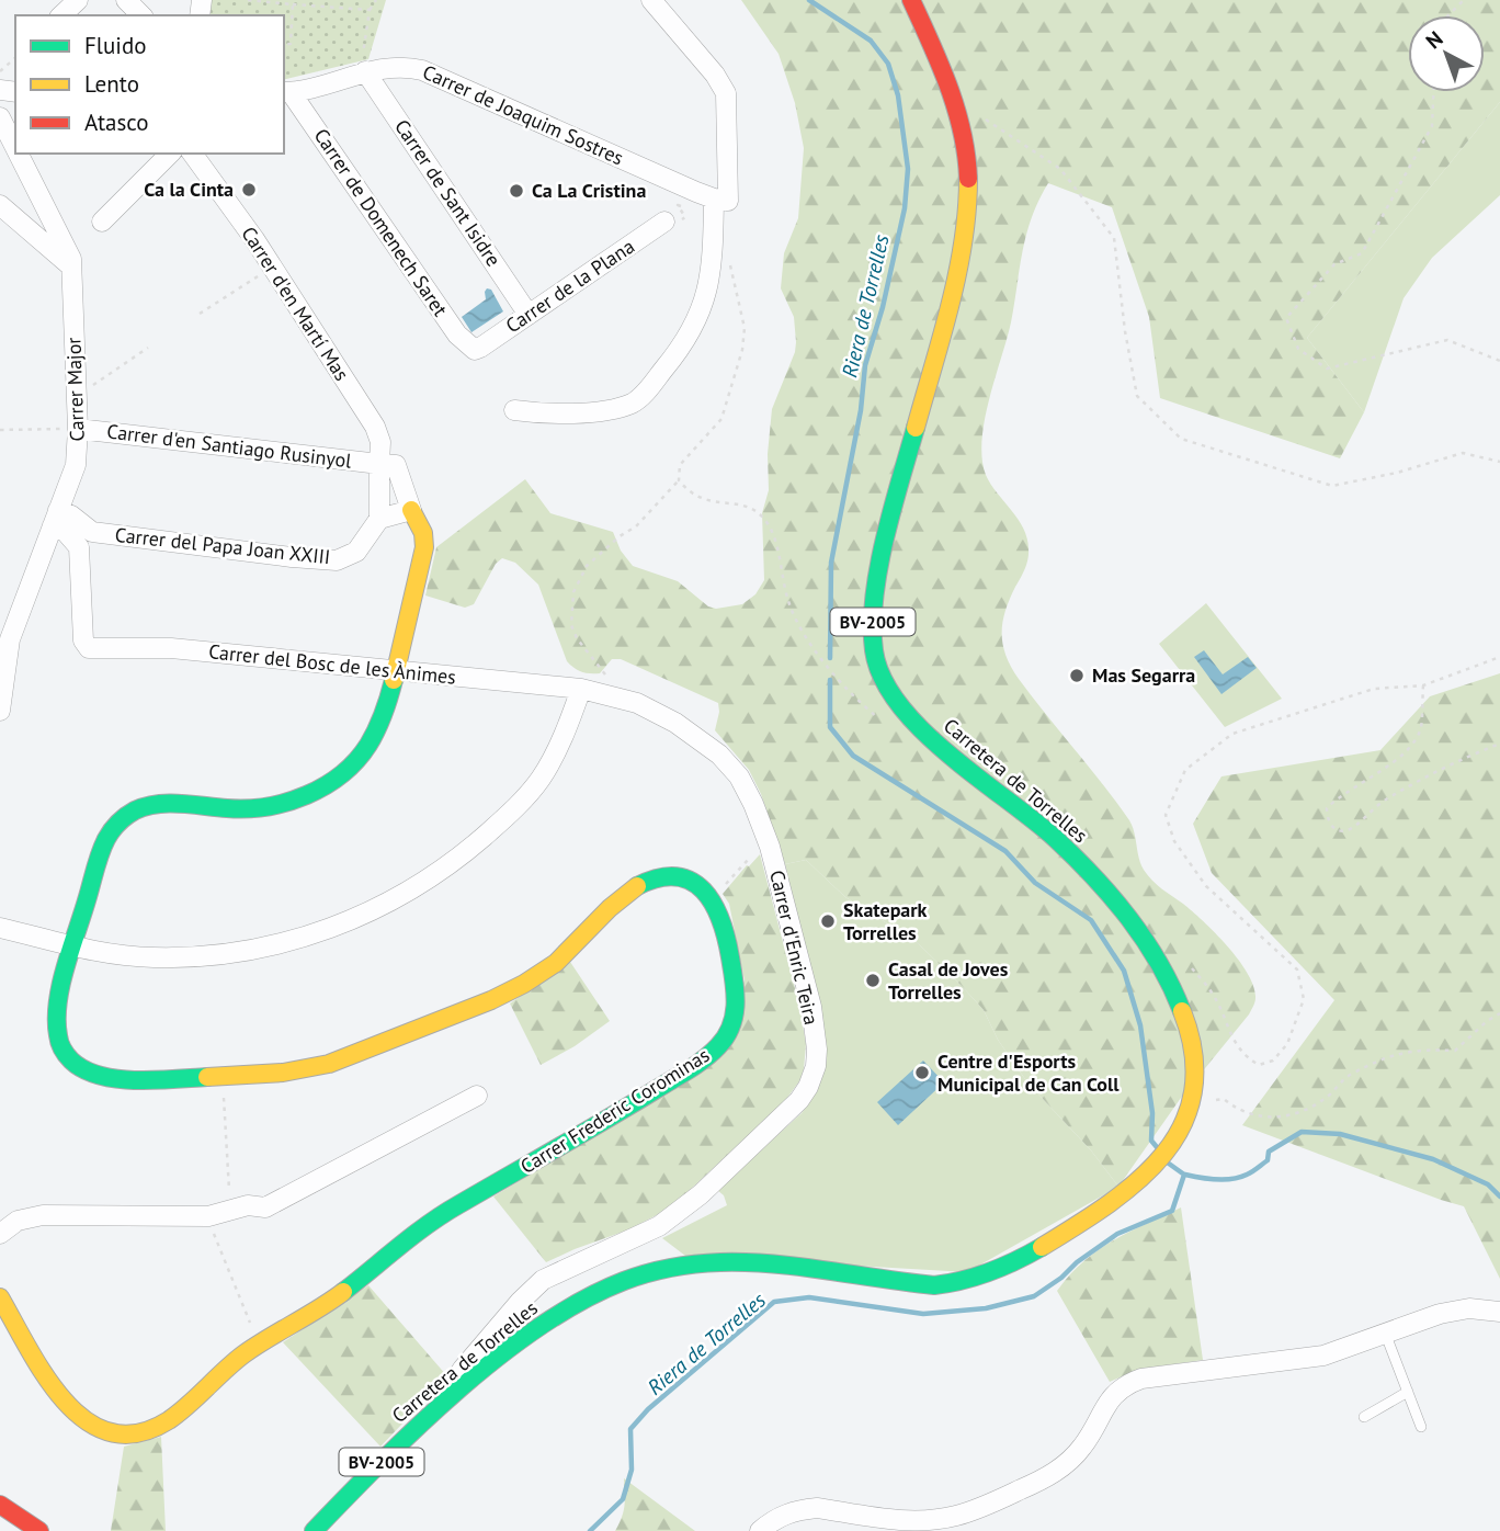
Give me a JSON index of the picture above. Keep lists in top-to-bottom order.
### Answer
{
  "streets": {
    "street": [
      "Carrer de Joaquim Sostres",
      "Carrer de Sant Isidre",
      "Carrer de Domenech Saret",
      "Carrer de la Plana",
      "Carrer d'en Martí Mas",
      "Carrer Major",
      "Carrer d'en Santiago Rusinyol",
      "Carrer del Papa Joan XXIII",
      "BV-2005",
      "Carrer del Bosc de les Ànimes",
      "Carretera de Torrelles",
      "Carrer d'Enric Teira",
      "Carrer Frederic Corominas"
    ]
  },
  "crossings": [
    ["Carrer de Joaquim Sostres", "Carrer de Sant Isidre"],
    ["Carrer de Joaquim Sostres", "Carrer de Domenech Saret"],
    ["Carrer de Sant Isidre", "Carrer de la Plana"],
    ["Carrer de Domenech Saret", "Carrer de la Plana"],
    ["Carrer d'en Martí Mas", "Carrer d'en Santiago Rusinyol"],
    ["Carrer d'en Martí Mas", "Carrer del Papa Joan XXIII"],
    ["Carrer Major", "Carrer d'en Santiago Rusinyol"],
    ["Carrer del Papa Joan XXIII", "Carrer del Bosc de les Ànimes"],
    ["Carrer del Bosc de les Ànimes", "Carrer d'Enric Teira"],
    ["Carretera de Torrelles", "Carrer d'Enric Teira"]
  ],
  "water": ["Riera de Torrelles"],
  "places": [
    "Ca la Cinta",
    "Ca La Cristina",
    "Mas Segarra",
    "Skatepark Torrelles",
    "Casal de Joves Torrelles",
    "Centre d'Esports Municipal de Can Coll"
  ],
  "legend": ["Fluido", "Lento", "Atasco"],
  "north": "top left"
}
